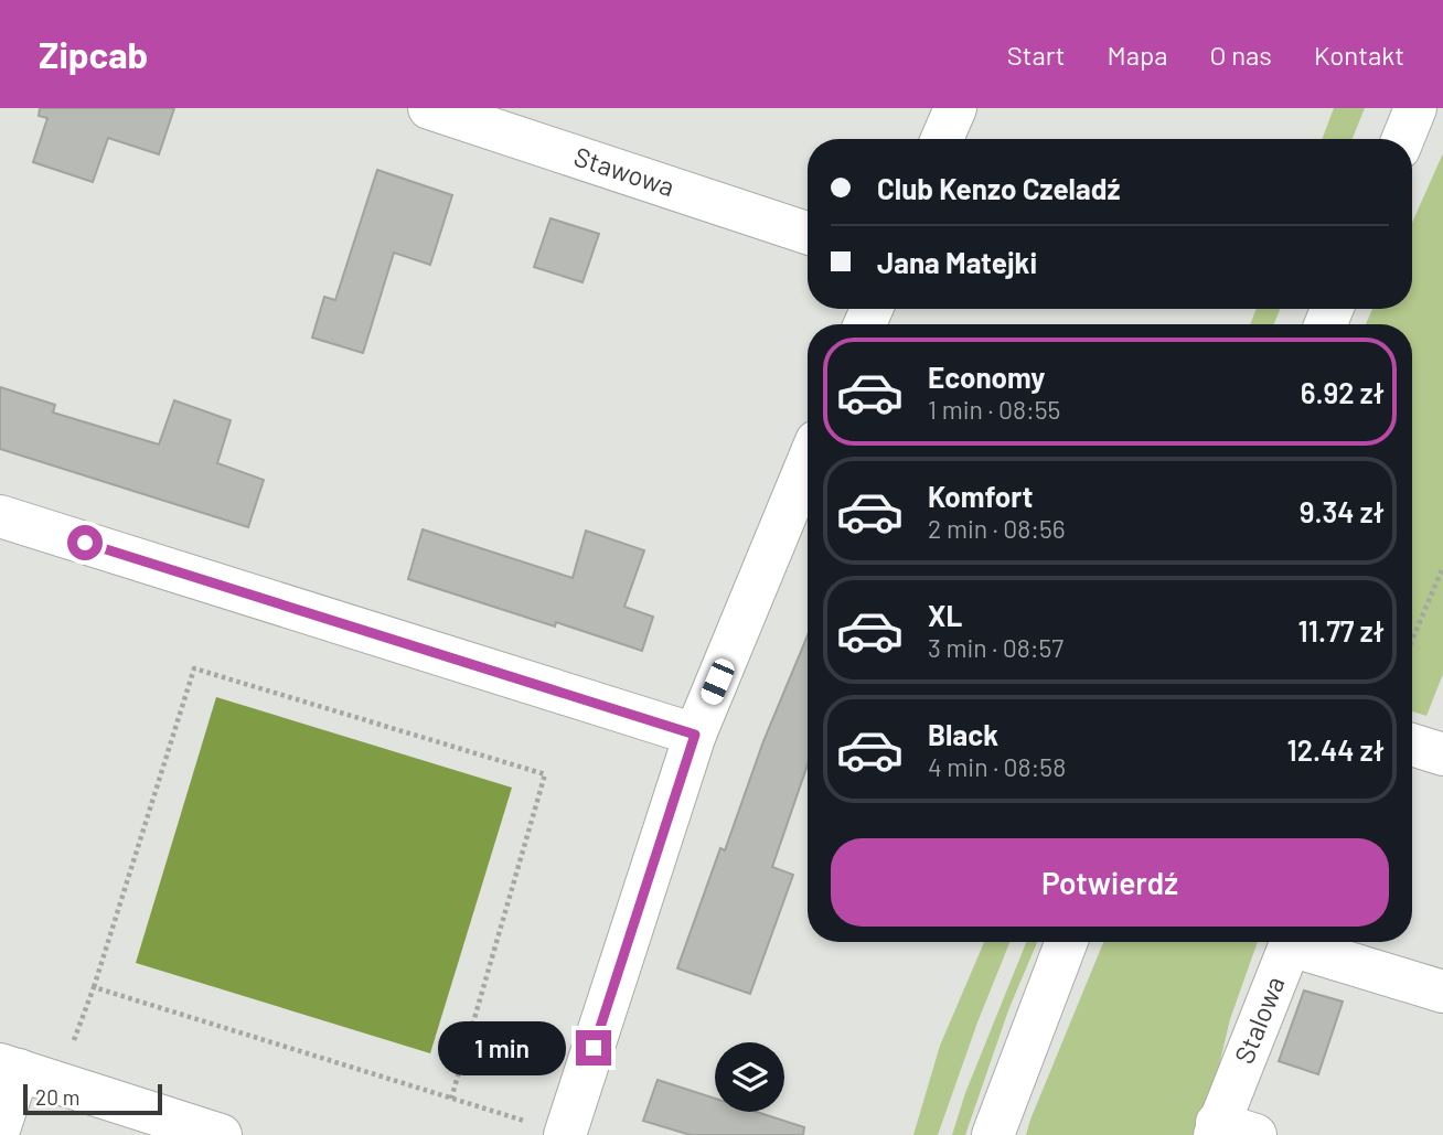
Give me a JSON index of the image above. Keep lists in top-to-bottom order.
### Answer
{
  "streets": {
    "street": ["Stawowa", "Stalowa"]
  },
  "scale_bar": "20 m",
  "page": {
    "header": "Zipcab",
    "nav": [
      "Start",
      "Mapa",
      "O nas",
      "Kontakt"
    ],
    "banner": ["Club Kenzo Czeladź", "Jana Matejki"],
    "list": [
      {
        "name": "Economy",
        "note": "1 min · 08:55",
        "value": "6.92 zł"
      },
      {
        "name": "Komfort",
        "note": "2 min · 08:56",
        "value": "9.34 zł"
      },
      {
        "name": "XL",
        "note": "3 min · 08:57",
        "value": "11.77 zł"
      },
      {
        "name": "Black",
        "note": "4 min · 08:58",
        "value": "12.44 zł"
      }
    ],
    "buttons": "Potwierdź",
    "bubble": "1 min",
    "scale": "20 m"
  }
}
